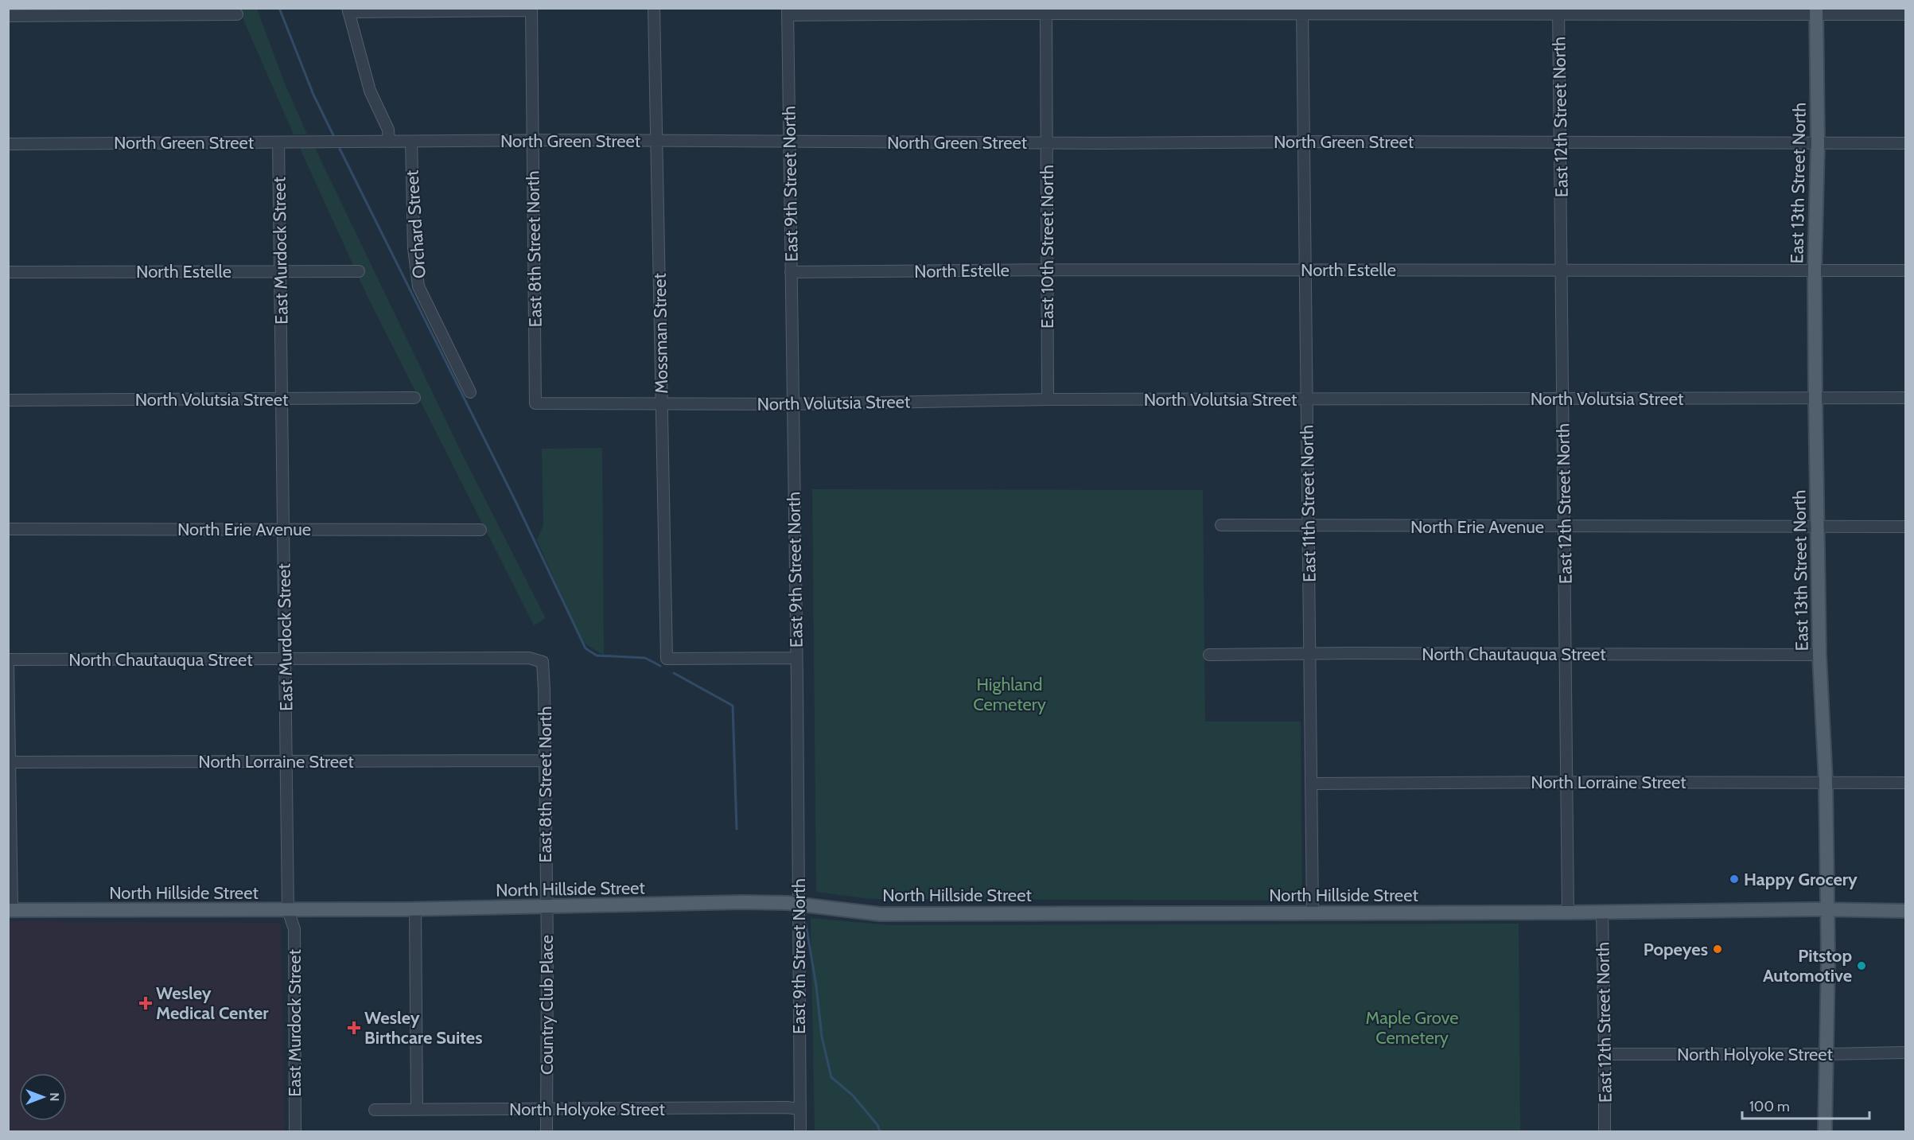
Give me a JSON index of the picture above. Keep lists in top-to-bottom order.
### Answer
{
  "streets": {
    "main road": ["East 13th Street North", "North Hillside Street"],
    "street": [
      "East 12th Street North",
      "North Green Street",
      "East 9th Street North",
      "Orchard Street",
      "East 10th Street North",
      "East 8th Street North",
      "East Murdock Street",
      "North Estelle",
      "Mossman Street",
      "North Volutsia Street",
      "East 11th Street North",
      "North Erie Avenue",
      "North Chautauqua Street",
      "North Lorraine Street",
      "Country Club Place",
      "North Holyoke Street"
    ]
  },
  "crossings": [
    ["East 12th Street North", "North Green Street"],
    ["East 12th Street North", "North Estelle"],
    ["East 12th Street North", "North Volutsia Street"],
    ["East 12th Street North", "North Erie Avenue"],
    ["East 12th Street North", "North Chautauqua Street"],
    ["East 12th Street North", "North Lorraine Street"],
    ["East 12th Street North", "North Hillside Street"],
    ["East 12th Street North", "North Holyoke Street"],
    ["North Green Street", "East 13th Street North"],
    ["North Green Street", "East 9th Street North"],
    ["North Green Street", "Orchard Street"],
    ["North Green Street", "East 10th Street North"],
    ["North Green Street", "East 8th Street North"],
    ["North Green Street", "East Murdock Street"],
    ["North Green Street", "Mossman Street"],
    ["North Green Street", "East 11th Street North"],
    ["East 13th Street North", "North Estelle"],
    ["East 13th Street North", "North Volutsia Street"],
    ["East 13th Street North", "North Erie Avenue"],
    ["East 13th Street North", "North Chautauqua Street"],
    ["East 13th Street North", "North Lorraine Street"],
    ["East 13th Street North", "North Hillside Street"],
    ["East 13th Street North", "North Holyoke Street"],
    ["East 9th Street North", "North Estelle"],
    ["East 9th Street North", "Mossman Street"],
    ["East 9th Street North", "North Volutsia Street"],
    ["East 9th Street North", "North Hillside Street"],
    ["East 9th Street North", "North Holyoke Street"],
    ["East 10th Street North", "North Estelle"],
    ["East 10th Street North", "North Volutsia Street"],
    ["East 8th Street North", "North Volutsia Street"],
    ["East 8th Street North", "North Chautauqua Street"],
    ["East 8th Street North", "North Lorraine Street"],
    ["East 8th Street North", "North Hillside Street"],
    ["East 8th Street North", "Country Club Place"],
    ["East Murdock Street", "North Estelle"],
    ["East Murdock Street", "North Volutsia Street"],
    ["East Murdock Street", "North Erie Avenue"],
    ["East Murdock Street", "North Chautauqua Street"],
    ["East Murdock Street", "North Lorraine Street"],
    ["East Murdock Street", "North Hillside Street"],
    ["North Estelle", "East 11th Street North"],
    ["Mossman Street", "North Volutsia Street"],
    ["North Volutsia Street", "East 11th Street North"],
    ["East 11th Street North", "North Erie Avenue"],
    ["East 11th Street North", "North Chautauqua Street"],
    ["East 11th Street North", "North Lorraine Street"],
    ["East 11th Street North", "North Hillside Street"],
    ["North Hillside Street", "Country Club Place"],
    ["Country Club Place", "North Holyoke Street"]
  ],
  "parks": ["Highland Cemetery", "Maple Grove Cemetery"],
  "places": {
    "other": ["Happy Grocery", "Popeyes", "Pitstop Automotive"],
    "health": ["Wesley Medical Center", "Wesley Birthcare Suites"]
  },
  "scale_bar": "100 m",
  "north": "right"
}
